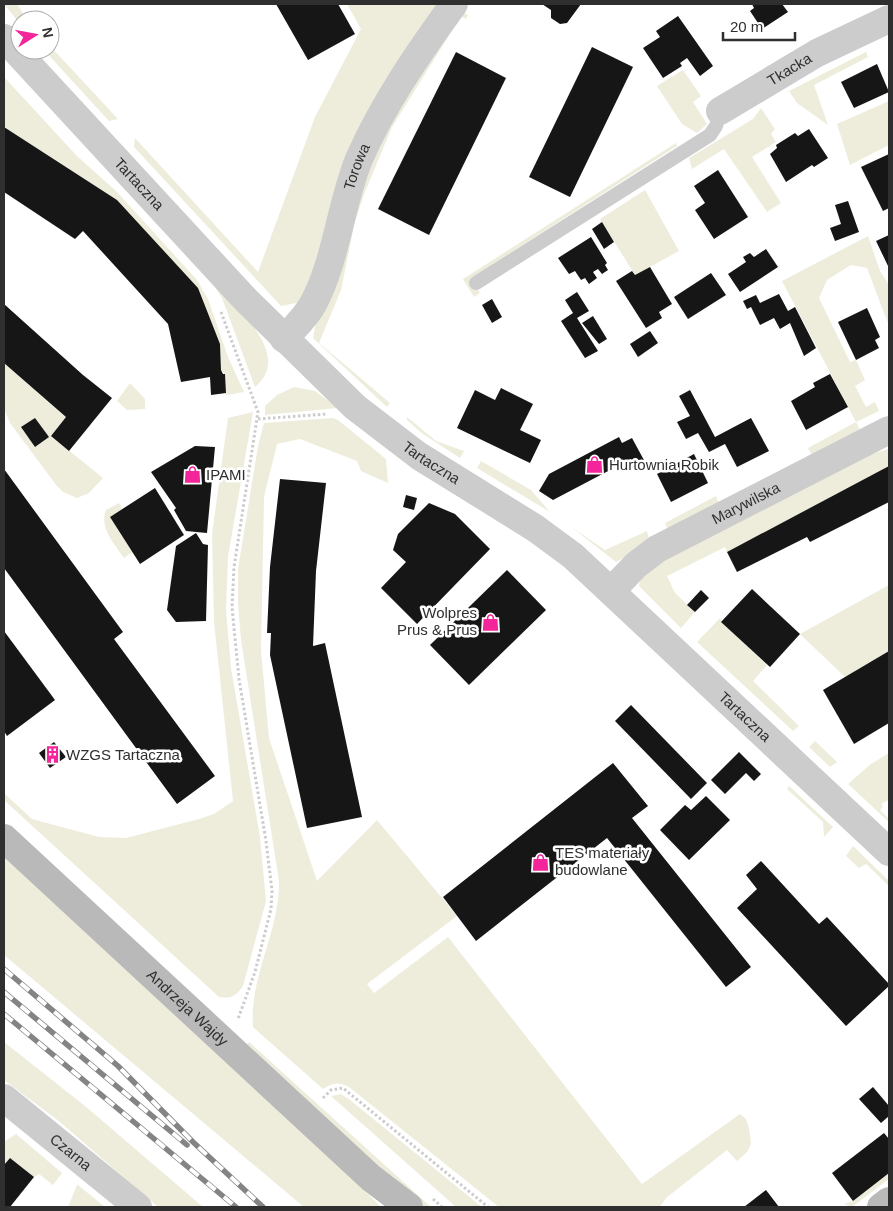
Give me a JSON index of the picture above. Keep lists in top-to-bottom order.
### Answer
{
  "streets": {
    "main road": ["Andrzeja Wajdy"],
    "street": [
      "Tkacka",
      "Torowa",
      "Tartaczna",
      "Marywilska",
      "Czarna"
    ]
  },
  "crossings": [
    ["Torowa", "Tartaczna"],
    ["Tartaczna", "Marywilska"]
  ],
  "places": {
    "shop": [
      "Hurtownia Robik",
      "IPAMI",
      "Wolpres Prus & Prus",
      "TES materiały budowlane"
    ],
    "building": ["WZGS Tartaczna"]
  },
  "scale_bar": "20 m",
  "north": "right"
}
